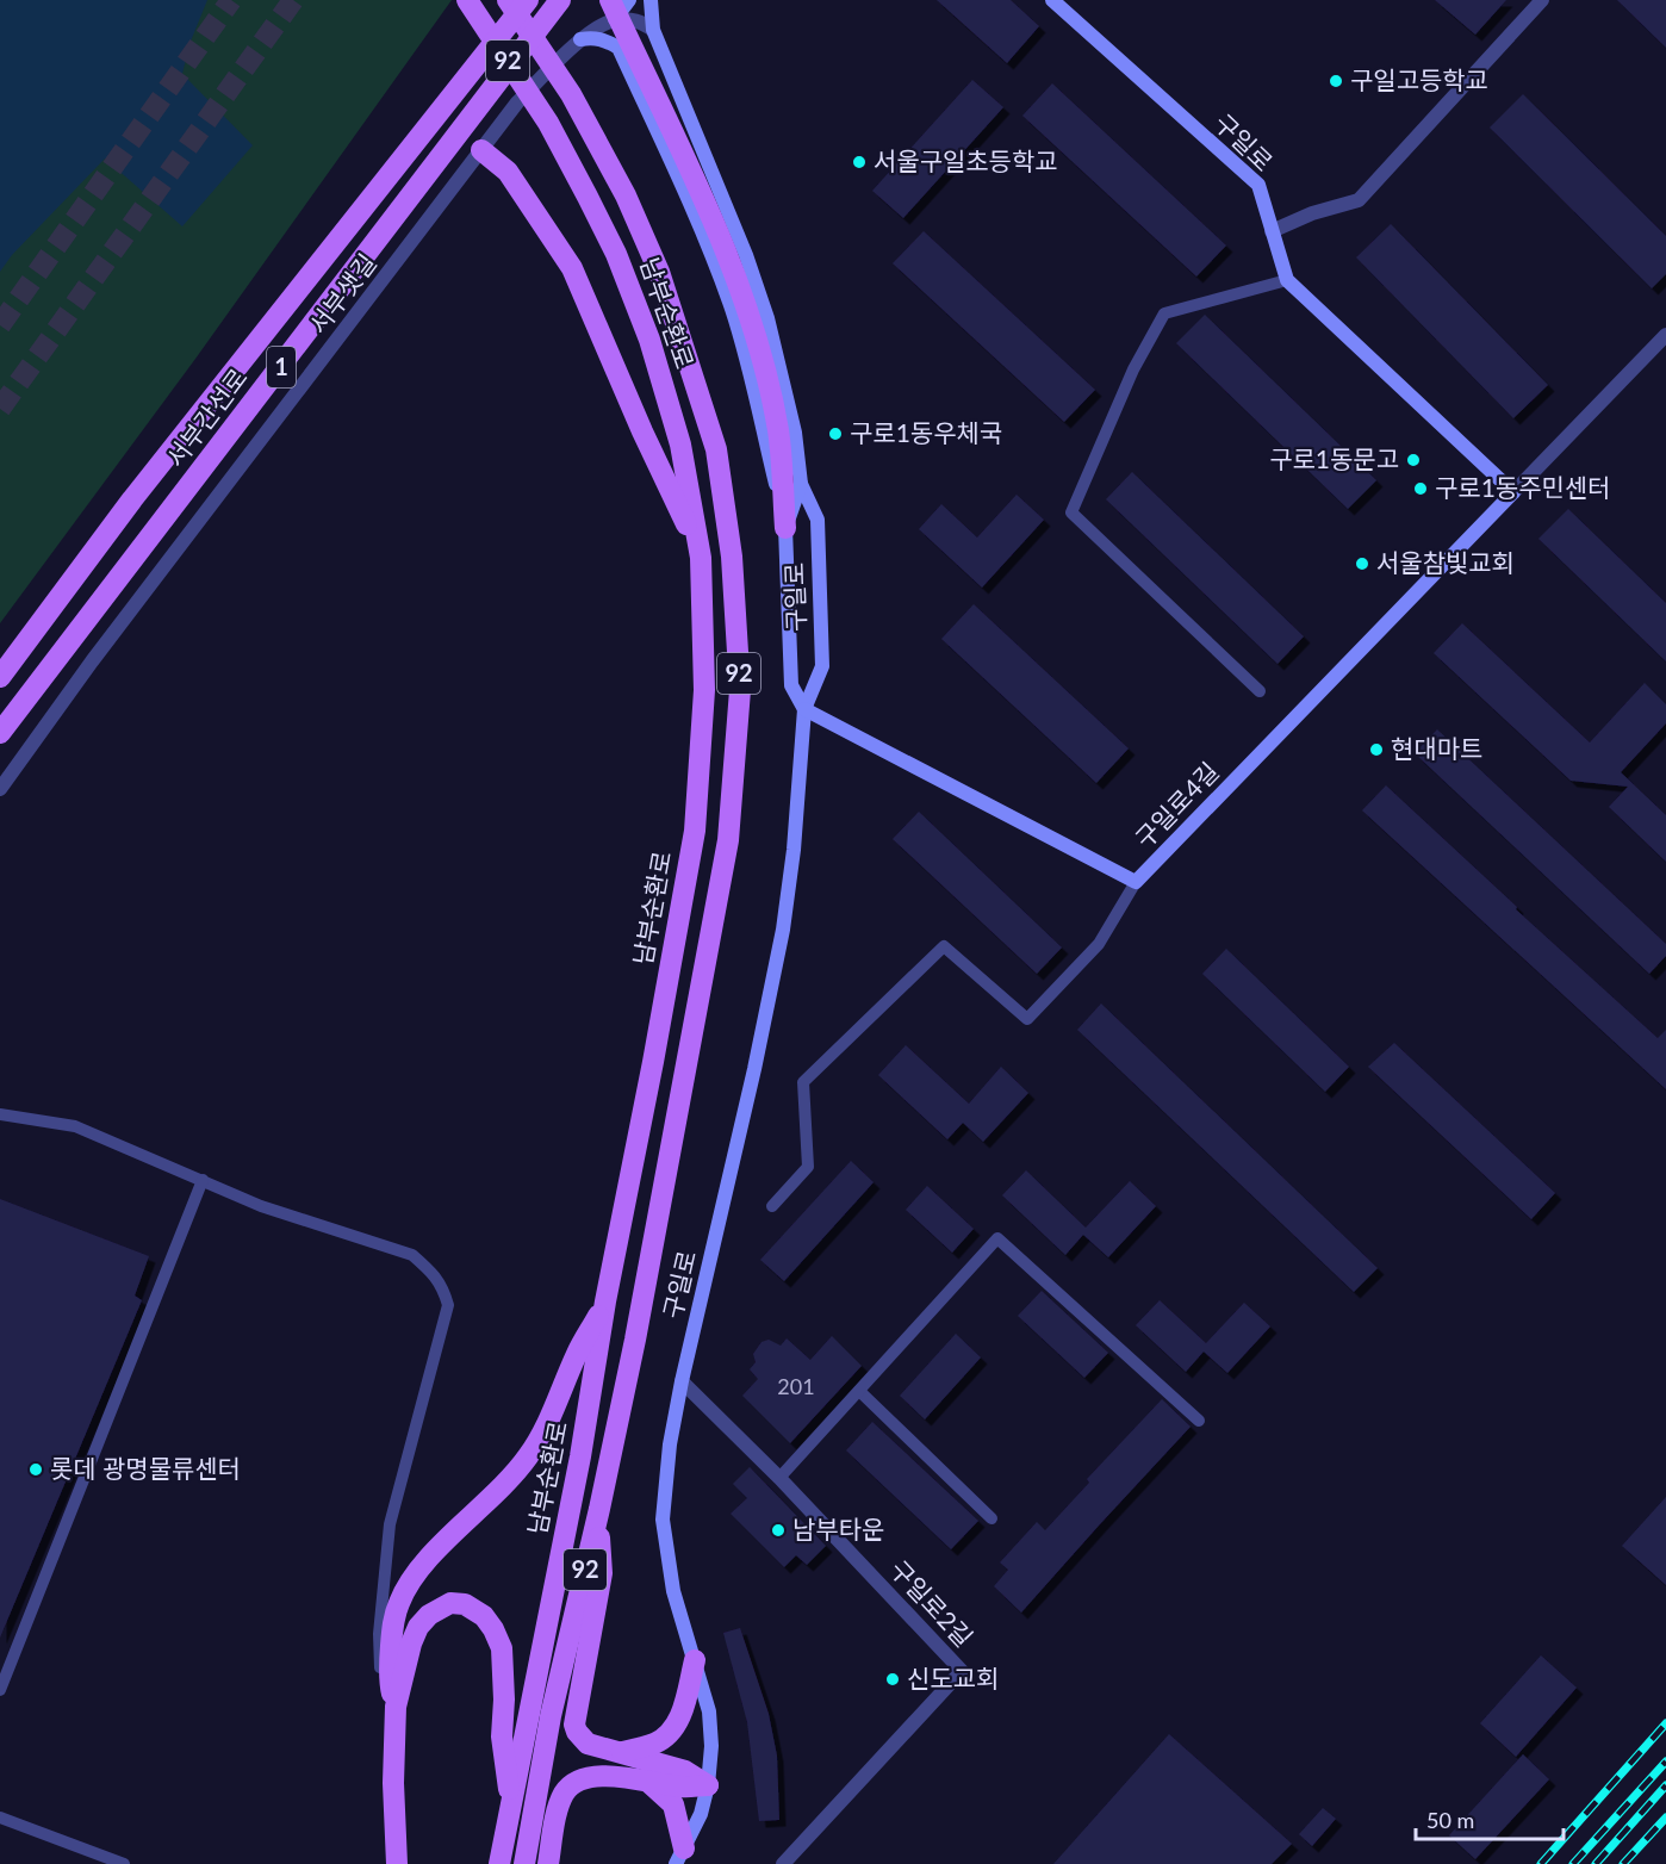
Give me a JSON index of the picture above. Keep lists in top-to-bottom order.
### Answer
{
  "streets": {
    "main road": [
      "92",
      "구일로",
      "남부순환로",
      "1",
      "서부간선로",
      "구일로4길"
    ],
    "street": ["서부샛길", "구일로2길"]
  },
  "crossings": [
    ["구일로", "구일로4길"],
    ["구일로", "구일로2길"]
  ],
  "places": [
    "구일고등학교",
    "서울구일초등학교",
    "구로1동우체국",
    "구로1동문고",
    "구로1동주민센터",
    "서울참빛교회",
    "현대마트",
    "롯데 광명물류센터",
    "남부타운",
    "신도교회"
  ],
  "house_numbers": ["201"],
  "scale_bar": "50 m"
}
